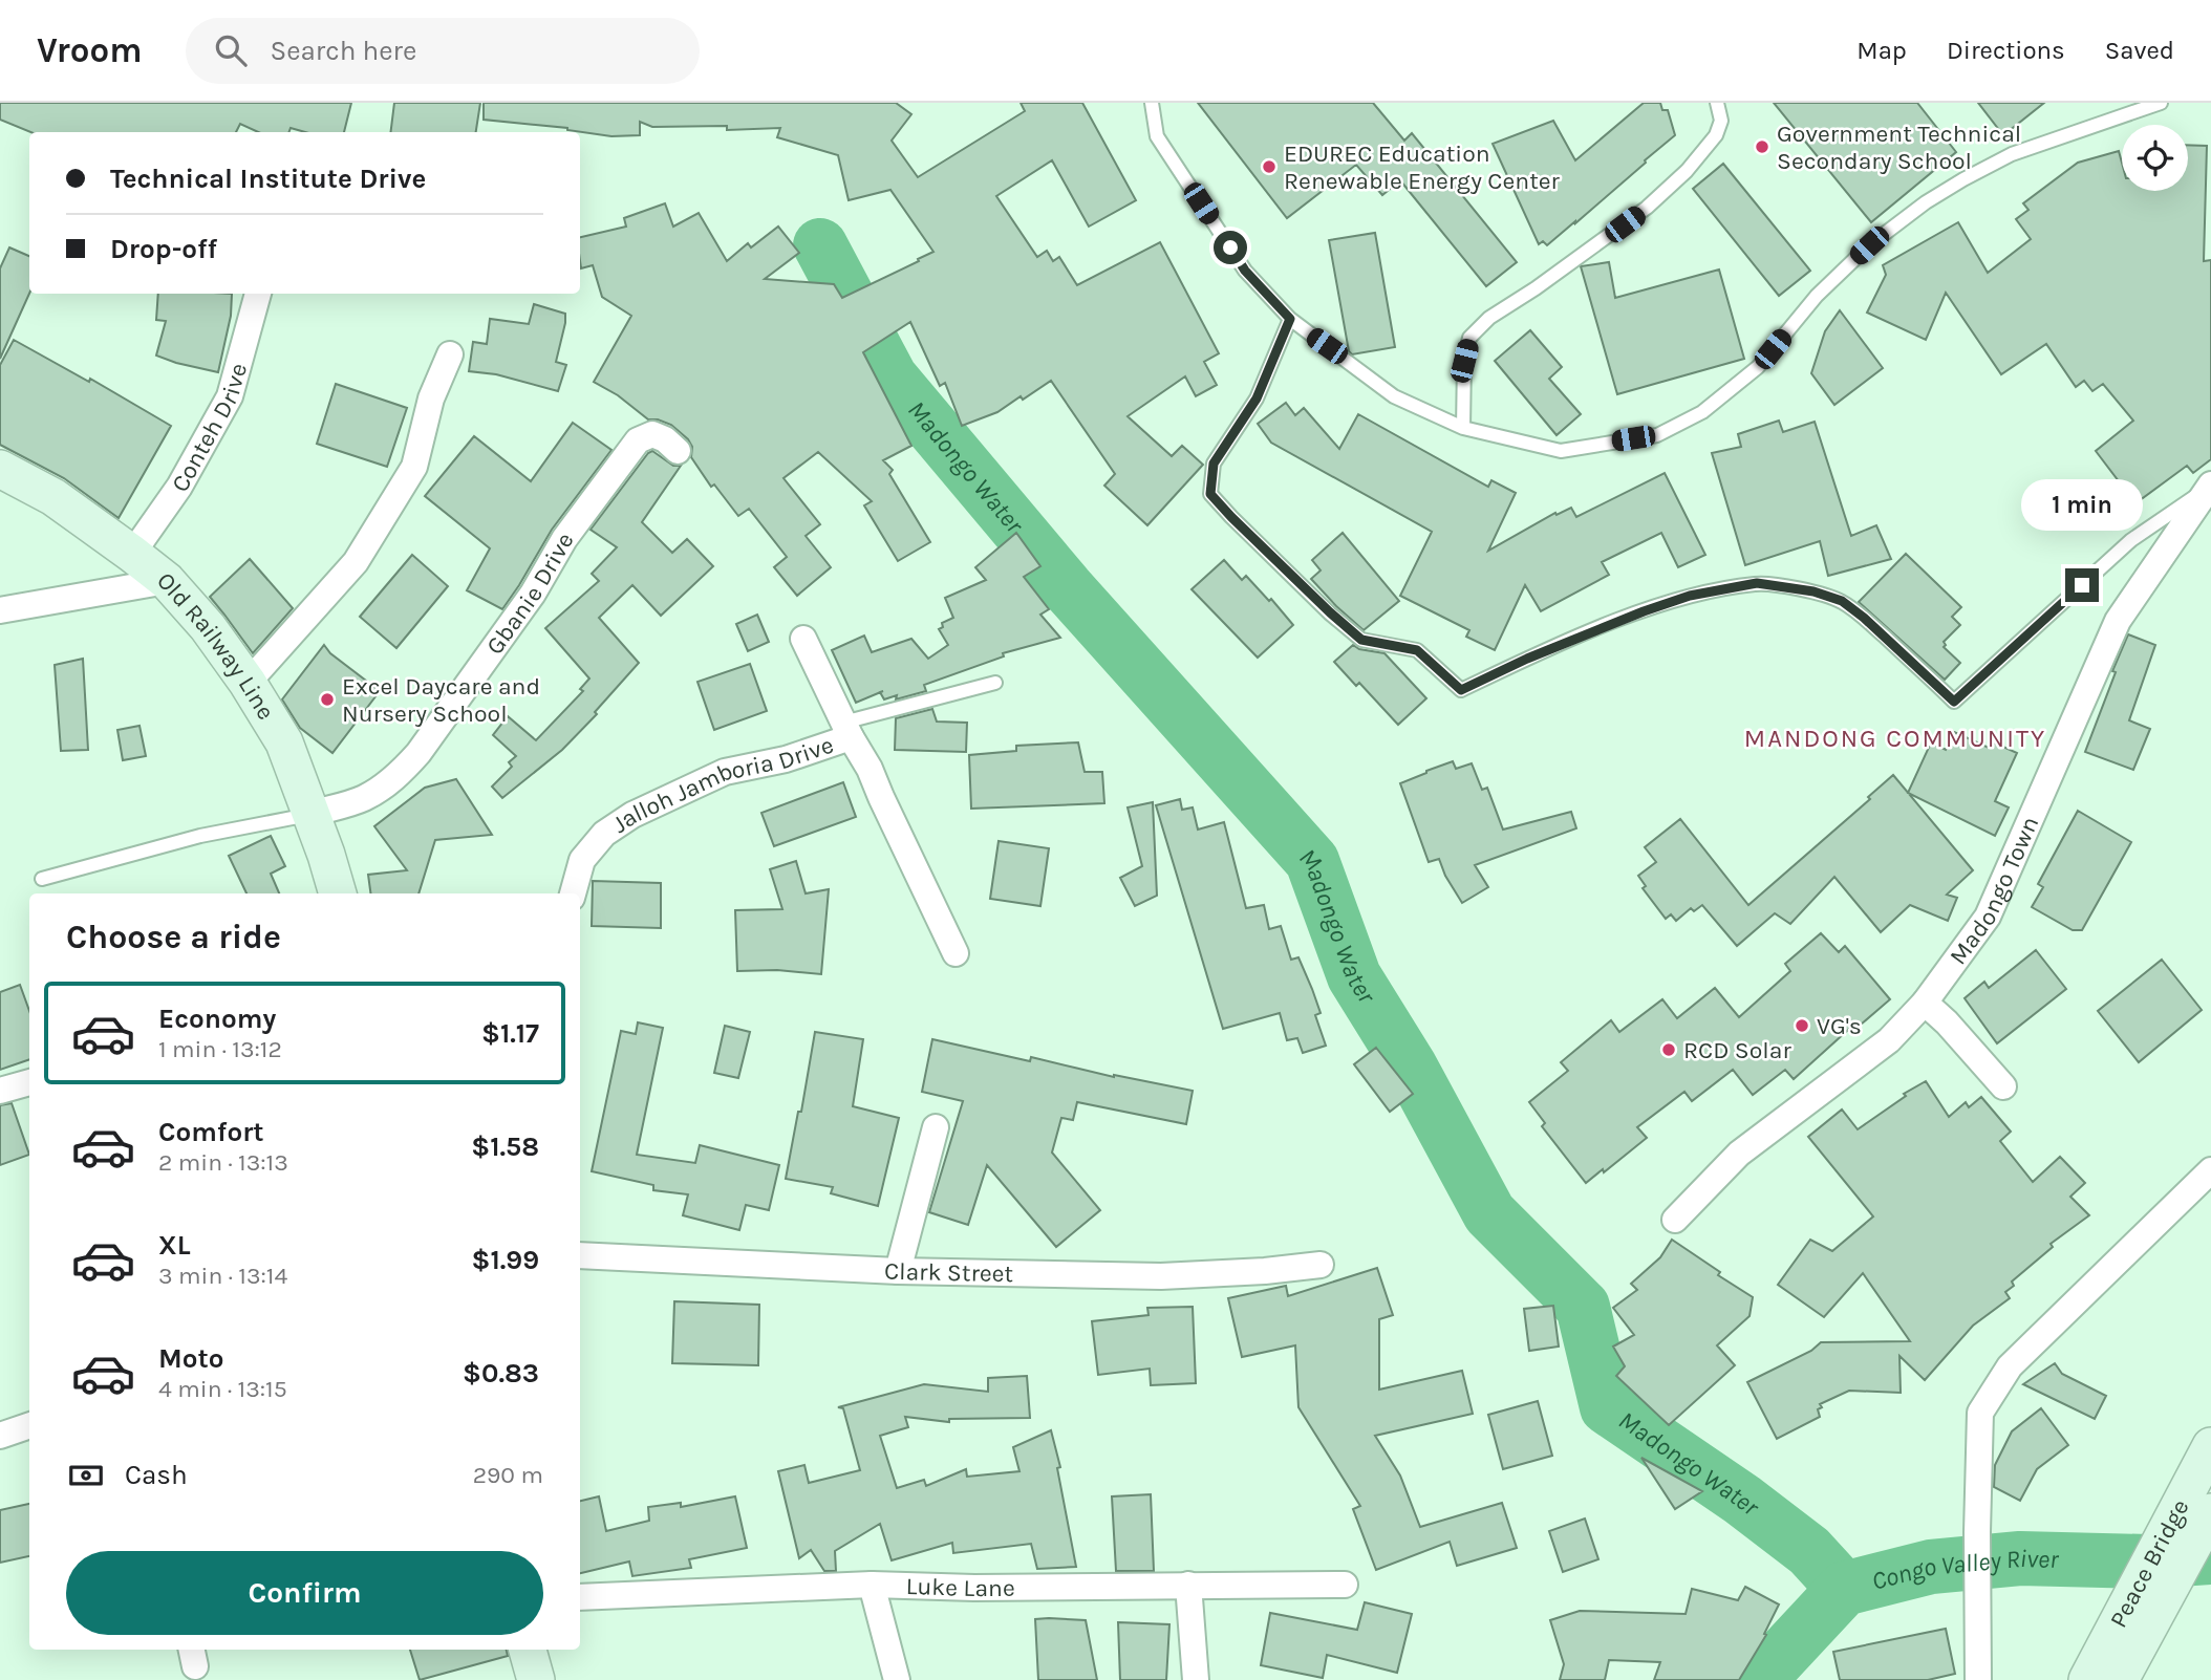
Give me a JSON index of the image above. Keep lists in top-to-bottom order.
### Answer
{
  "streets": {
    "street": [
      "Conteh Drive",
      "Gbanie Drive",
      "Old Railway Line",
      "Jalloh Jamboria Drive",
      "Madongo Town",
      "Clark Street",
      "Peace Bridge",
      "Luke Lane"
    ]
  },
  "crossings": [
    ["Conteh Drive", "Old Railway Line"],
    ["Gbanie Drive", "Old Railway Line"]
  ],
  "districts": ["MANDONG COMMUNITY"],
  "water": ["Madongo Water", "Congo Valley River"],
  "places": [
    "Government Technical Secondary School",
    "EDUREC Education Renewable Energy Center",
    "Excel Daycare and Nursery School",
    "VG's",
    "RCD Solar"
  ],
  "page": {
    "header": "Vroom",
    "search": "Search here",
    "nav": ["Map", "Directions", "Saved"],
    "banner": ["Technical Institute Drive", "Drop-off"],
    "bubble": "1 min",
    "heading": "Choose a ride",
    "list": [
      {
        "name": "Economy",
        "note": "1 min · 13:12",
        "value": "$1.17"
      },
      {
        "name": "Comfort",
        "note": "2 min · 13:13",
        "value": "$1.58"
      },
      {
        "name": "XL",
        "note": "3 min · 13:14",
        "value": "$1.99"
      },
      {
        "name": "Moto",
        "note": "4 min · 13:15",
        "value": "$0.83"
      }
    ],
    "pay": ["Cash", "290 m"],
    "buttons": "Confirm"
  }
}
